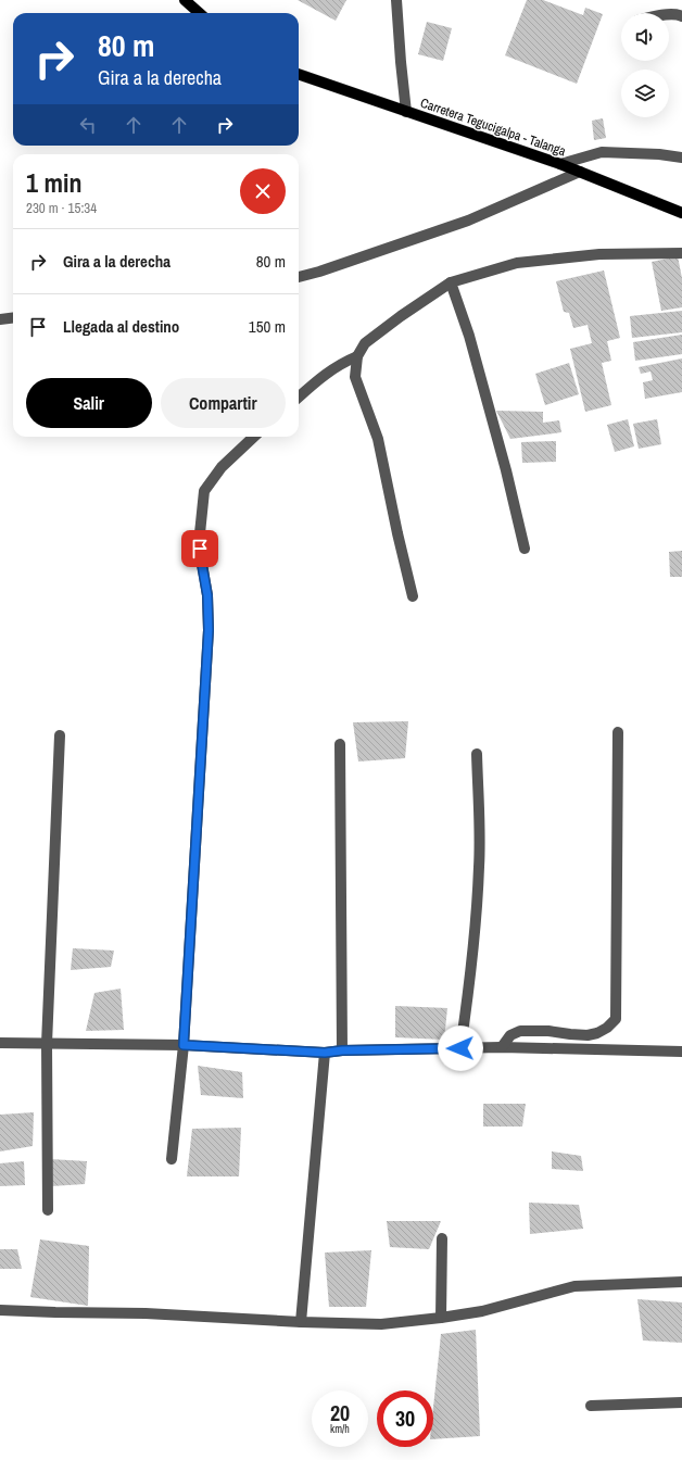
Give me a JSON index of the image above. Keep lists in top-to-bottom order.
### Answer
{
  "streets": {
    "main road": ["Carretera Tegucigalpa - Talanga"]
  },
  "page": {
    "turn": ["80 m", "Gira a la derecha"],
    "heading": ["1 min", "230 m · 15:34"],
    "list": [
      {
        "name": "Gira a la derecha",
        "value": "80 m"
      },
      {
        "name": "Llegada al destino",
        "value": "150 m"
      }
    ],
    "buttons": ["Salir", "Compartir"],
    "speed": "20 km/h",
    "limit": "30"
  }
}
